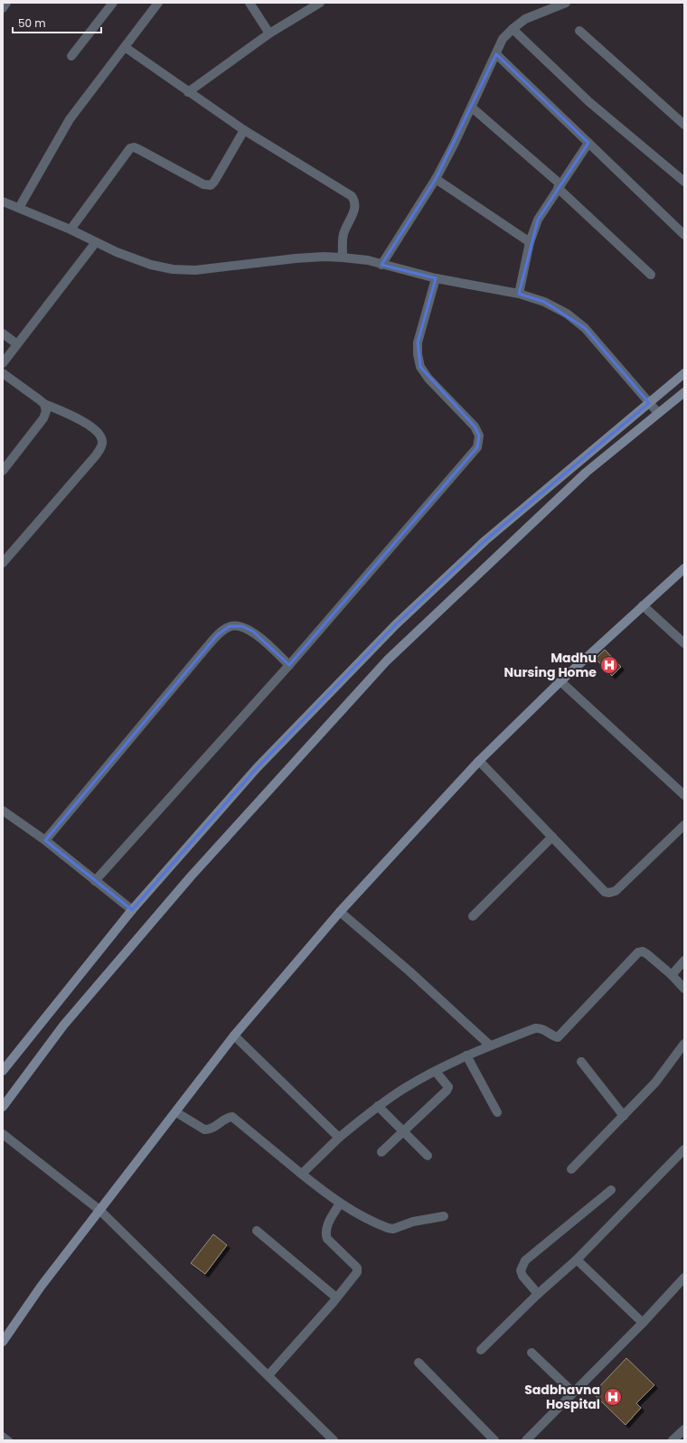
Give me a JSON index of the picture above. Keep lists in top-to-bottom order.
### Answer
{
  "places": {
    "hospital": ["Madhu Nursing Home", "Sadbhavna Hospital"]
  },
  "scale_bar": "50 m"
}
